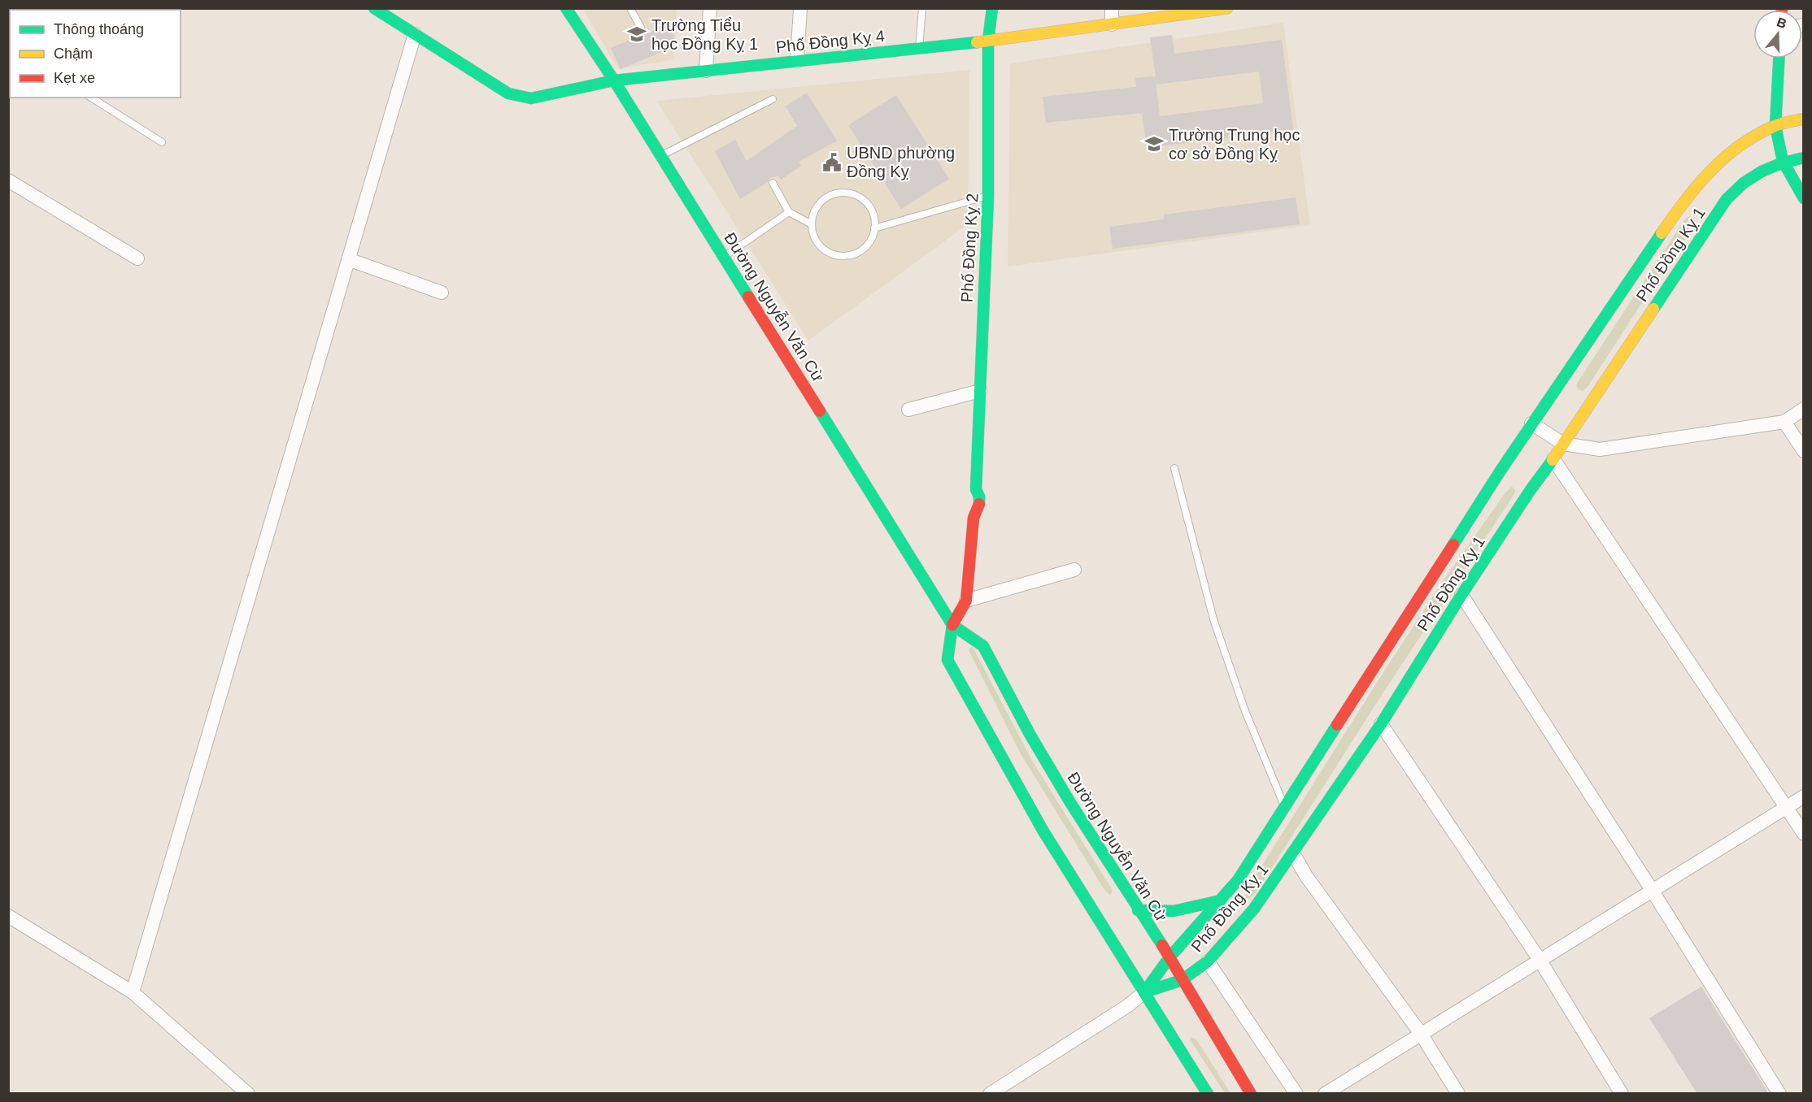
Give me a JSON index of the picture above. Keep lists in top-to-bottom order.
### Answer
{
  "streets": {
    "main road": [
      "Phố Đồng Kỵ 4",
      "Phố Đồng Kỵ 2",
      "Phố Đồng Kỵ 1",
      "Đường Nguyễn Văn Cừ"
    ]
  },
  "crossings": [
    ["Phố Đồng Kỵ 4", "Phố Đồng Kỵ 2"],
    ["Phố Đồng Kỵ 4", "Đường Nguyễn Văn Cừ"],
    ["Phố Đồng Kỵ 2", "Đường Nguyễn Văn Cừ"],
    ["Phố Đồng Kỵ 1", "Đường Nguyễn Văn Cừ"]
  ],
  "places": {
    "school or university": ["Trường Tiểu học Đồng Kỵ 1", "Trường Trung học cơ sở Đồng Kỵ"],
    "public building": ["UBND phường Đồng Kỵ"]
  },
  "legend": ["Thông thoáng", "Chậm", "Kẹt xe"],
  "north": "top"
}
